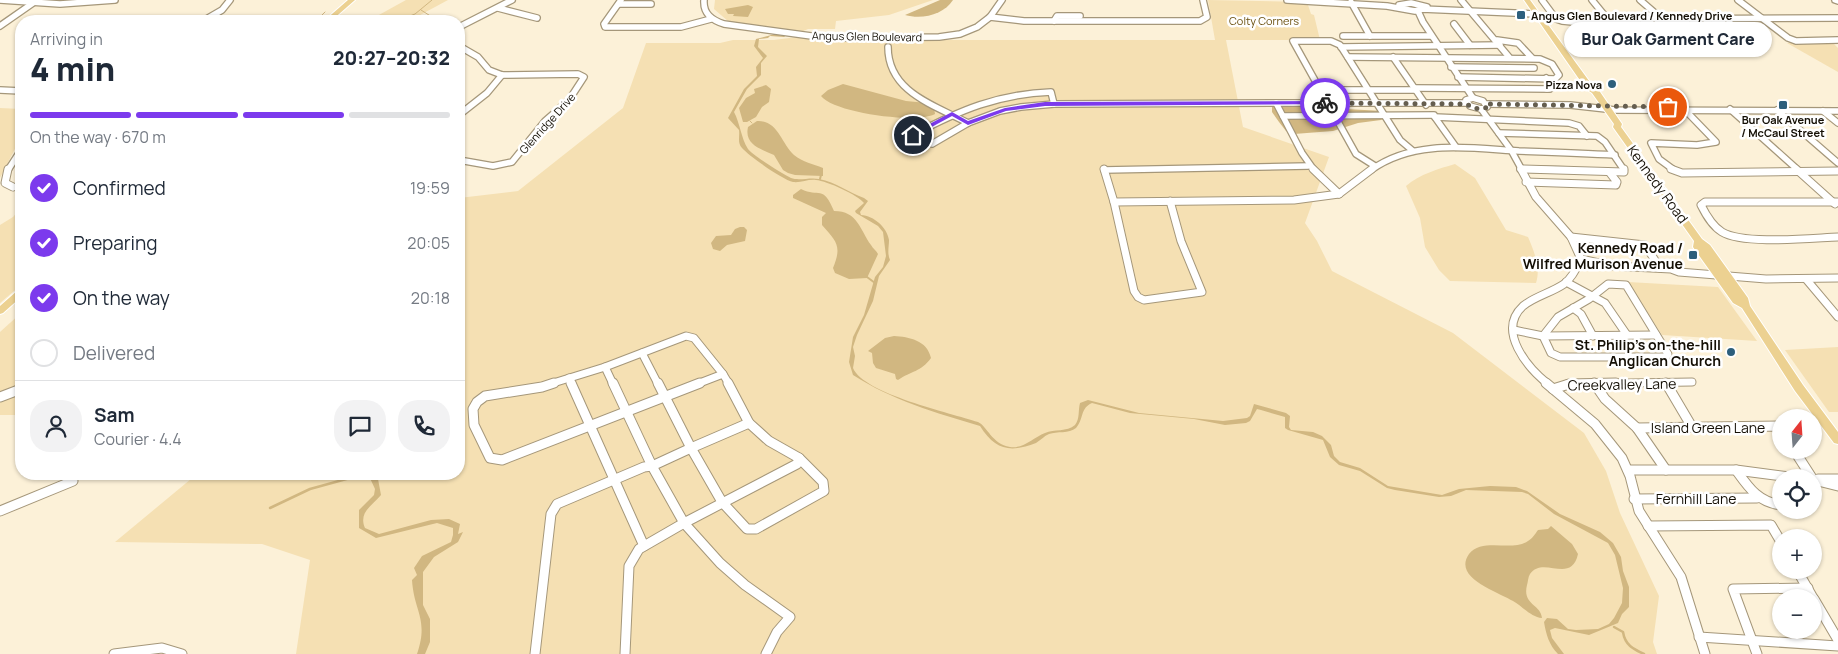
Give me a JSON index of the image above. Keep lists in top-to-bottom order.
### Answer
{
  "streets": {
    "main road": ["Kennedy Road"],
    "street": [
      "Angus Glen Boulevard",
      "Glenridge Drive",
      "Creekvalley Lane",
      "Island Green Lane",
      "Fernhill Lane"
    ]
  },
  "parks": ["Colty Corners"],
  "places": {
    "transit": ["Angus Glen Boulevard / Kennedy Drive", "Bur Oak Avenue / McCaul Street", "Kennedy Road / Wilfred Murison Avenue"],
    "other": ["Pizza Nova", "Bur Oak Garment Care", "St. Philip's on-the-hill Anglican Church"]
  },
  "north": "top",
  "page": {
    "heading": ["4 min", "Arriving in", "20:27–20:32"],
    "panel": ["Sam", "Courier · 4.4"],
    "bubble": "Bur Oak Garment Care",
    "bar": "On the way · 670 m",
    "list": [
      ["Confirmed", "19:59"],
      ["Preparing", "20:05"],
      ["On the way", "20:18"],
      "Delivered"
    ],
    "map_buttons": ["+", "−"]
  }
}
